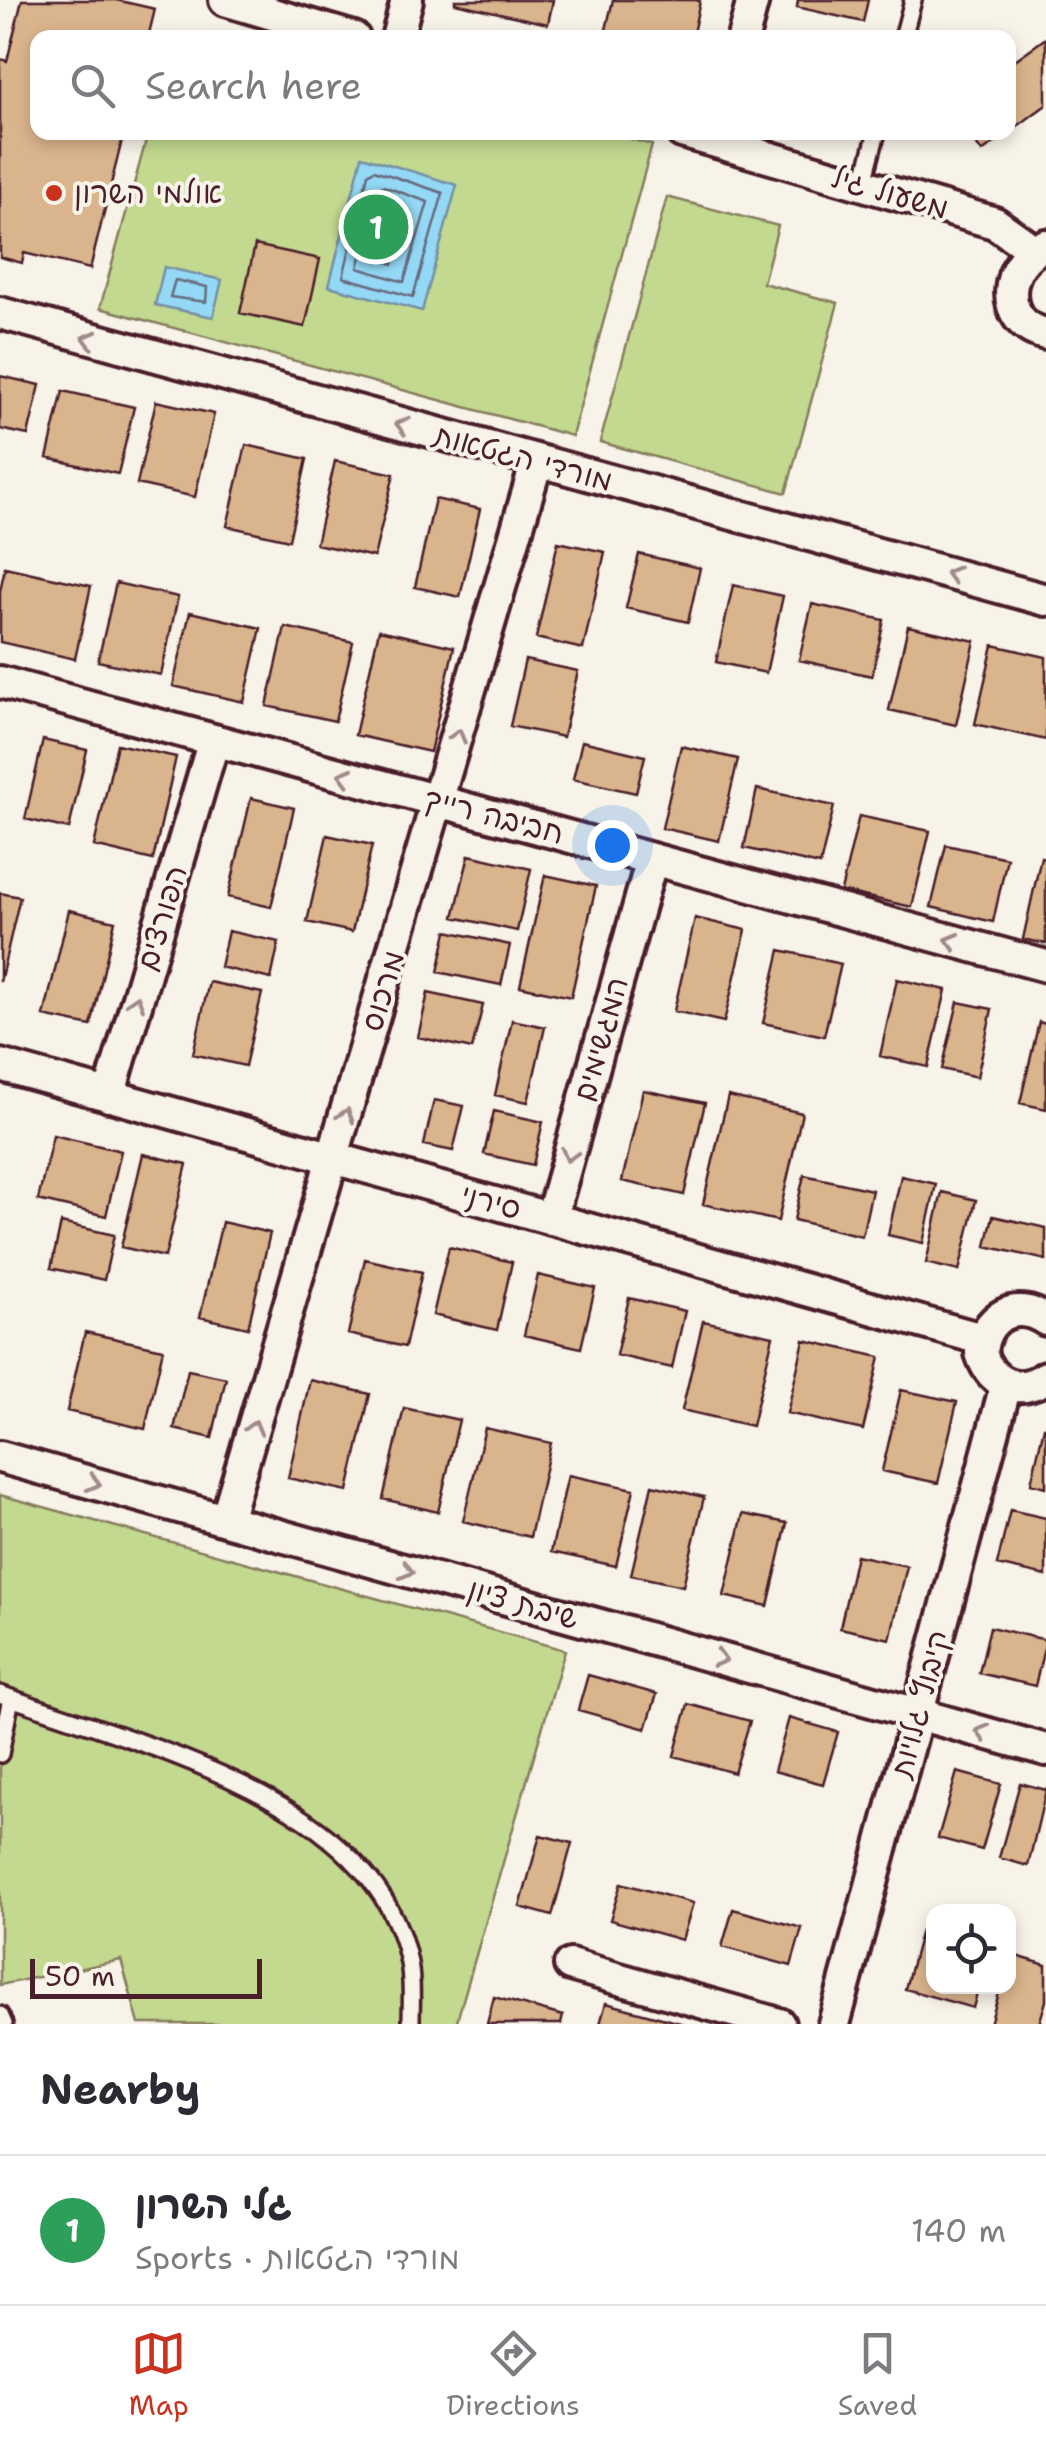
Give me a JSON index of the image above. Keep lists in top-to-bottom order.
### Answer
{
  "streets": {
    "street": [
      "משעול גיל",
      "מורדי הגטאות",
      "חביבה רייך",
      "הפורצים",
      "מרכוס",
      "המגשימים",
      "סירני",
      "שיבת ציון",
      "קיבוץ גלויות"
    ]
  },
  "crossings": [
    ["מורדי הגטאות", "מרכוס"],
    ["חביבה רייך", "הפורצים"],
    ["חביבה רייך", "מרכוס"],
    ["חביבה רייך", "המגשימים"],
    ["הפורצים", "סירני"],
    ["מרכוס", "סירני"],
    ["מרכוס", "שיבת ציון"],
    ["המגשימים", "סירני"],
    ["שיבת ציון", "קיבוץ גלויות"]
  ],
  "one_way": [
    "מורדי הגטאות",
    "חביבה רייך",
    "הפורצים",
    "מרכוס",
    "המגשימים"
  ],
  "places": ["אולמי השרון"],
  "scale_bar": "50 m",
  "page": {
    "search": "Search here",
    "pins": "1",
    "scale": "50 m",
    "heading": "Nearby",
    "list": [
      {
        "mark": "1",
        "name": "גלי השרון",
        "note": "Sports · מורדי הגטאות",
        "value": "140 m"
      }
    ],
    "nav": ["Map", "Directions", "Saved"]
  }
}
